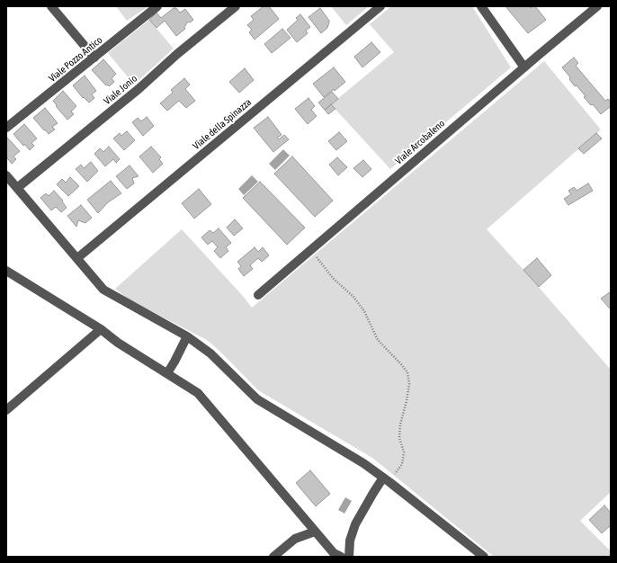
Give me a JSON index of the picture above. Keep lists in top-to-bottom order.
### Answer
{
  "streets": {
    "street": [
      "Viale Pozzo Antico",
      "Viale Jonio",
      "Viale della Spinazza",
      "Viale Arcobaleno"
    ]
  }
}
